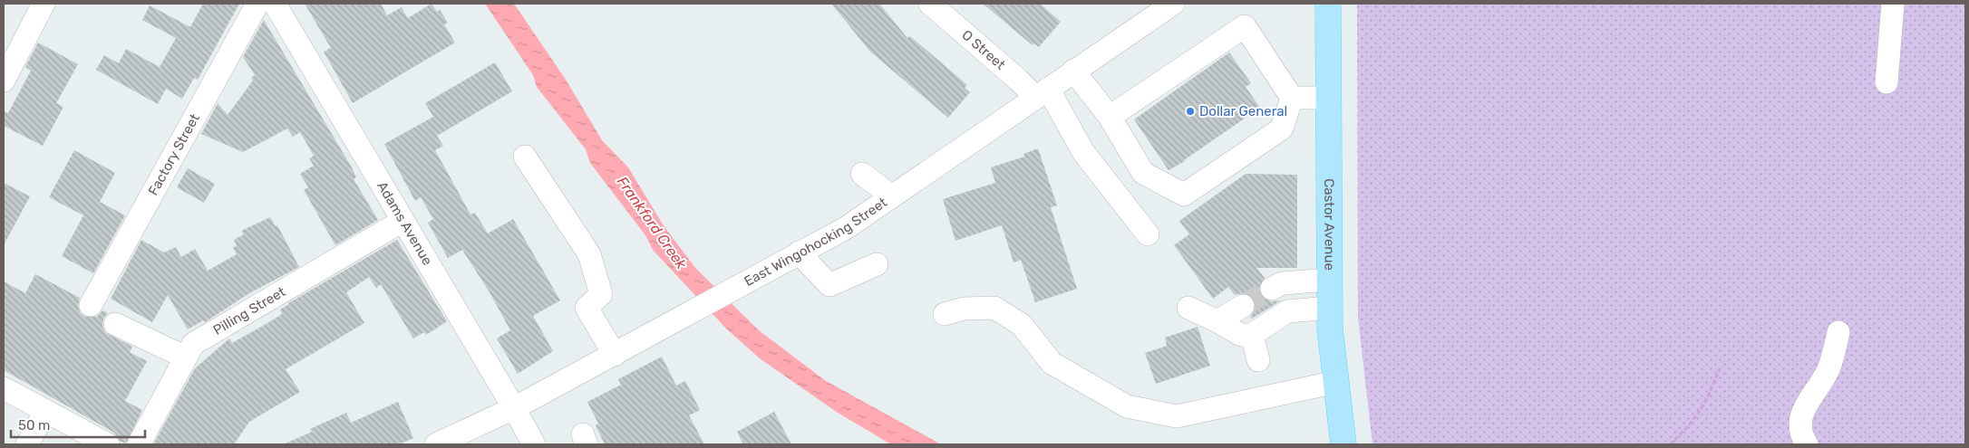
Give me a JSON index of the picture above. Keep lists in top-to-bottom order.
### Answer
{
  "streets": {
    "main road": ["Castor Avenue"],
    "street": [
      "O Street",
      "Factory Street",
      "Adams Avenue",
      "East Wingohocking Street",
      "Pilling Street"
    ]
  },
  "crossings": [
    ["O Street", "East Wingohocking Street"],
    ["Adams Avenue", "East Wingohocking Street"],
    ["Adams Avenue", "Pilling Street"]
  ],
  "water": ["Frankford Creek"],
  "places": ["Dollar General"],
  "scale_bar": "50 m"
}
